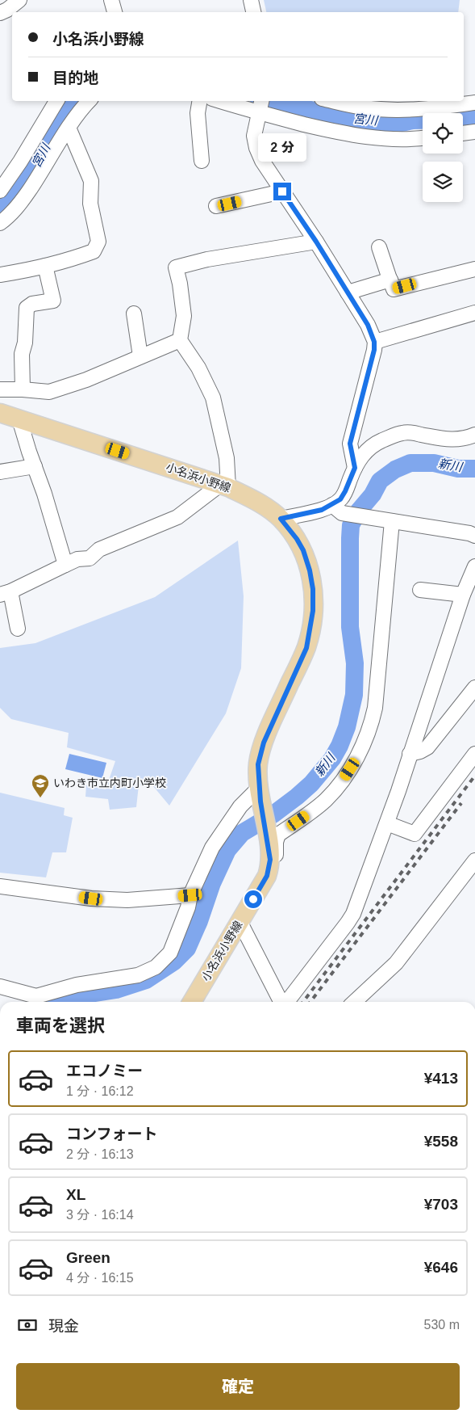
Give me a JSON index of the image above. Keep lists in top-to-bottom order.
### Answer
{
  "streets": {
    "main road": ["小名浜小野線"]
  },
  "water": ["宮川", "新川"],
  "places": {
    "school or university": ["いわき市立内町小学校"]
  },
  "page": {
    "banner": ["小名浜小野線", "目的地"],
    "bubble": "2 分",
    "heading": "車両を選択",
    "list": [
      {
        "name": "エコノミー",
        "note": "1 分 · 16:12",
        "value": "¥413"
      },
      {
        "name": "コンフォート",
        "note": "2 分 · 16:13",
        "value": "¥558"
      },
      {
        "name": "XL",
        "note": "3 分 · 16:14",
        "value": "¥703"
      },
      {
        "name": "Green",
        "note": "4 分 · 16:15",
        "value": "¥646"
      }
    ],
    "pay": ["現金", "530 m"],
    "buttons": "確定"
  }
}
